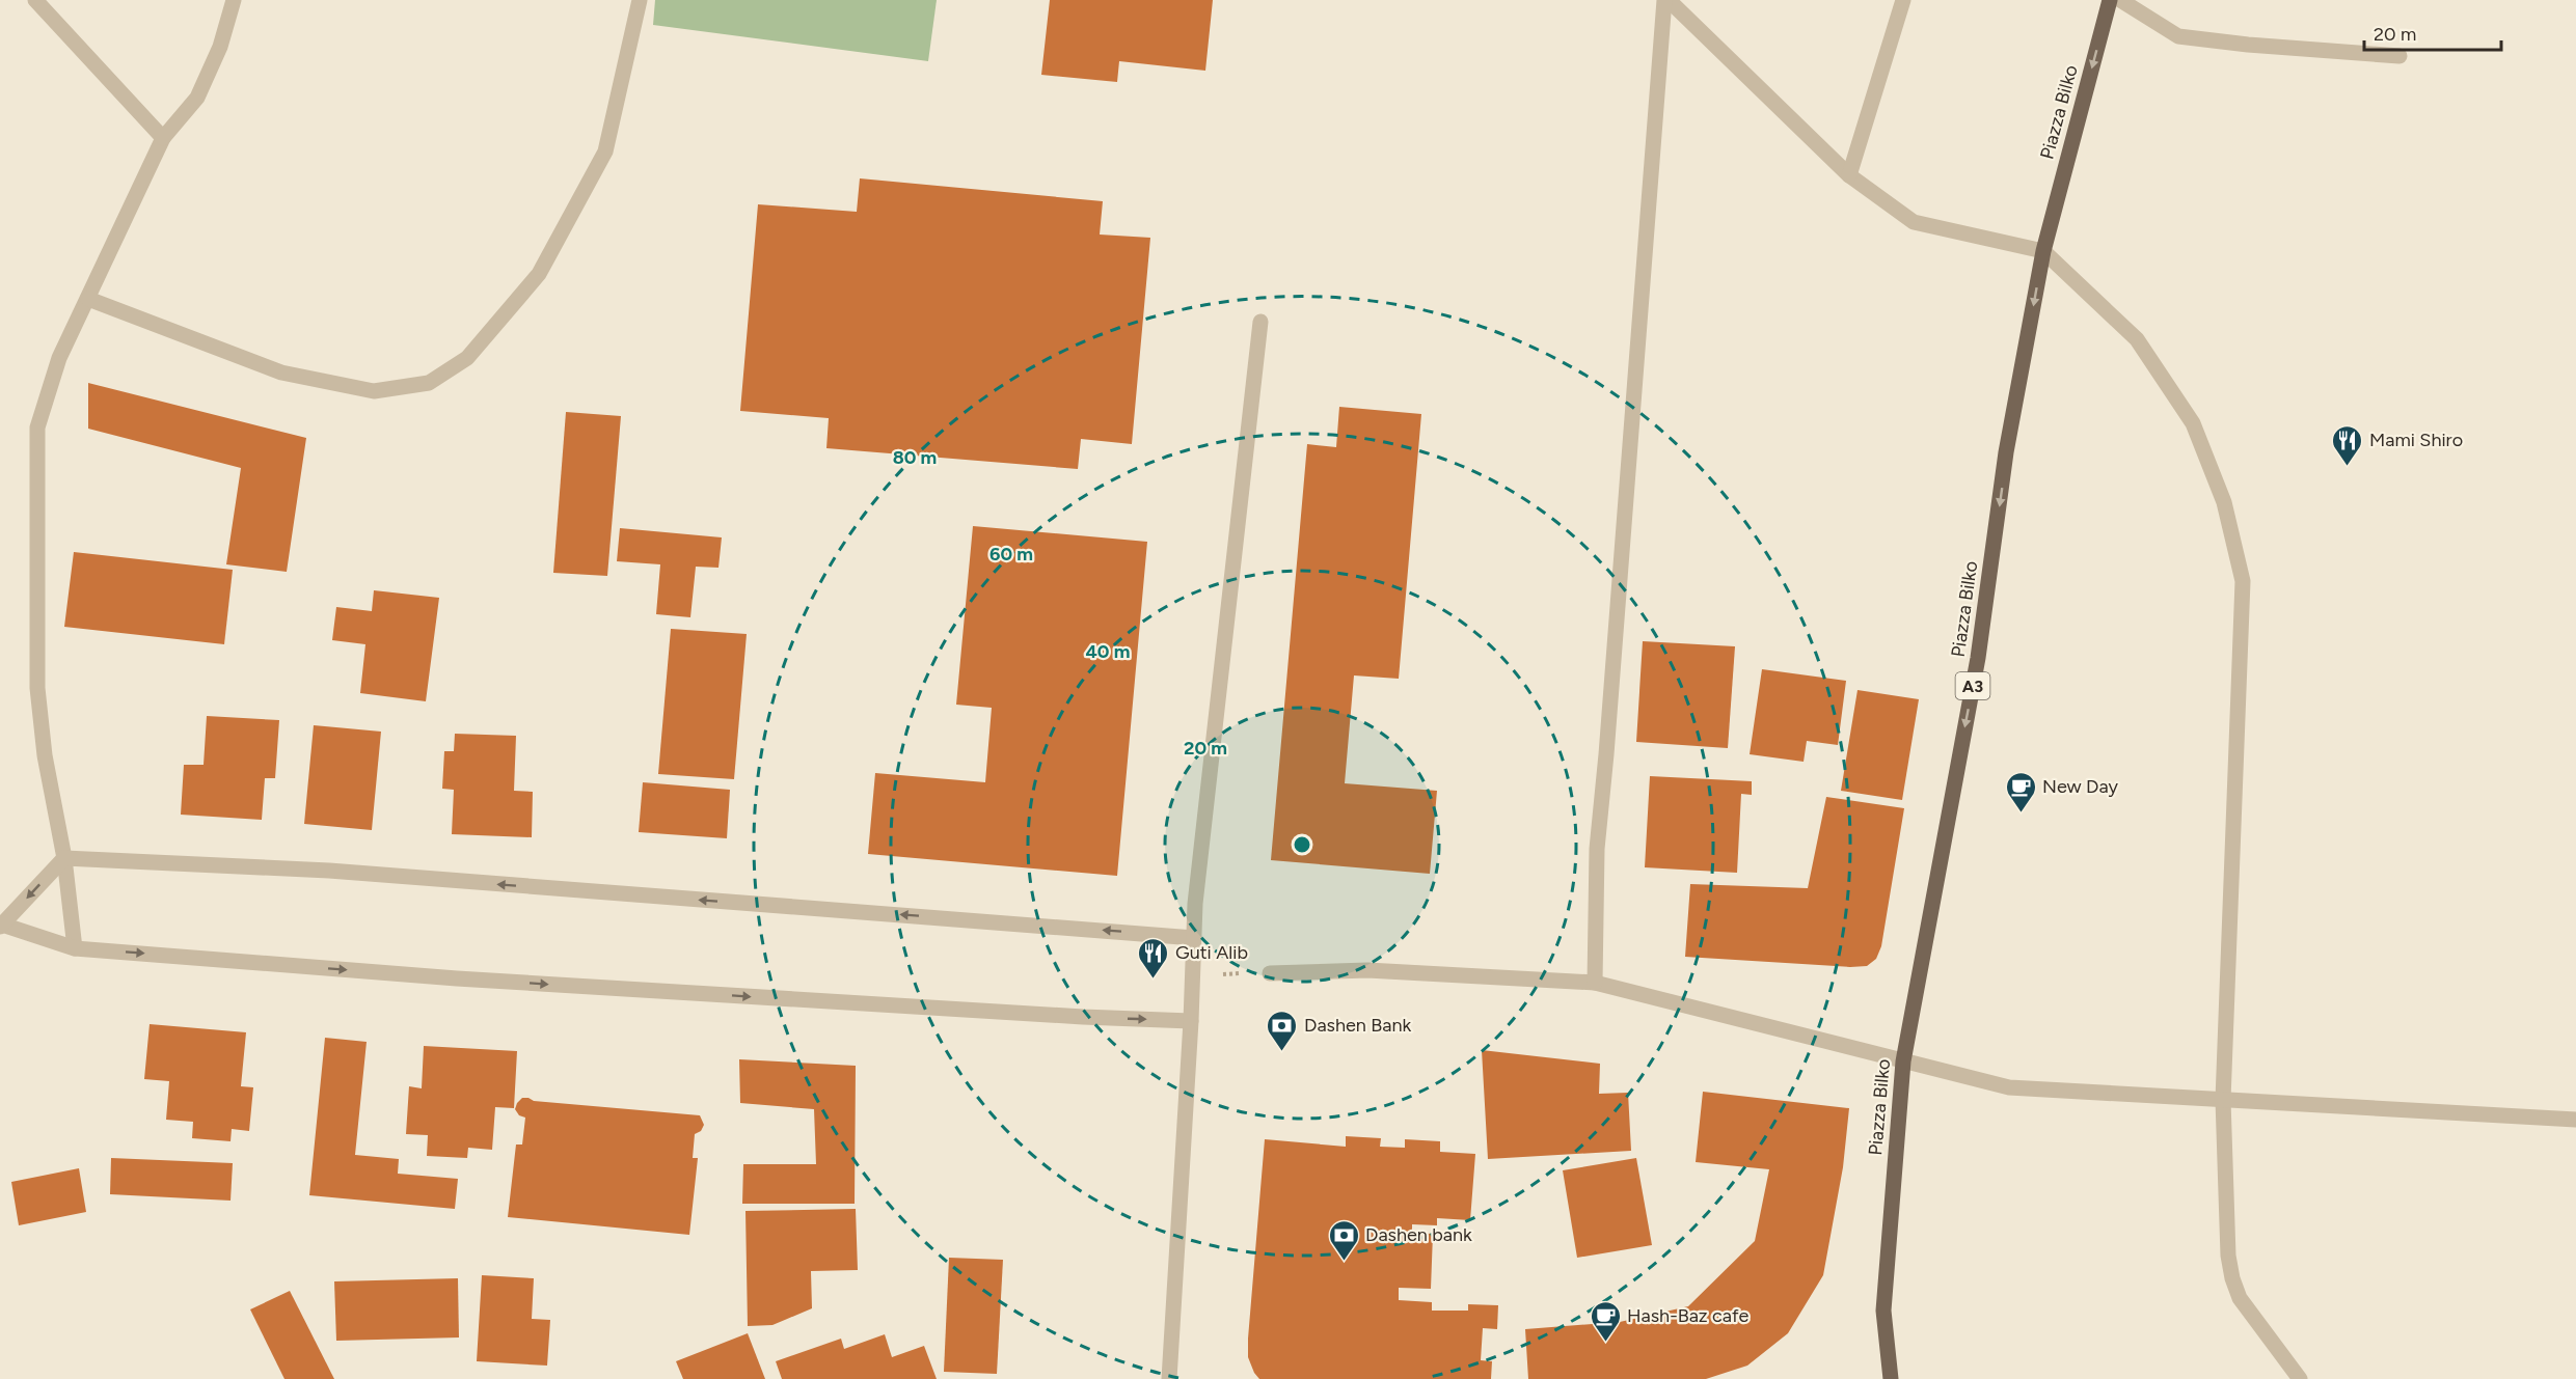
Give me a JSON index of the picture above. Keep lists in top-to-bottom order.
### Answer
{
  "streets": {
    "main road": ["Piazza Bilko", "A3"]
  },
  "one_way": ["Piazza Bilko"],
  "places": {
    "restaurant": ["Mami Shiro", "Guti Alib"],
    "cafe": ["New Day", "Hash-Baz cafe"],
    "bank": ["Dashen Bank", "Dashen bank"]
  },
  "scale_bar": "20 m",
  "rings": [
    "80 m",
    "60 m",
    "40 m",
    "20 m"
  ]
}
